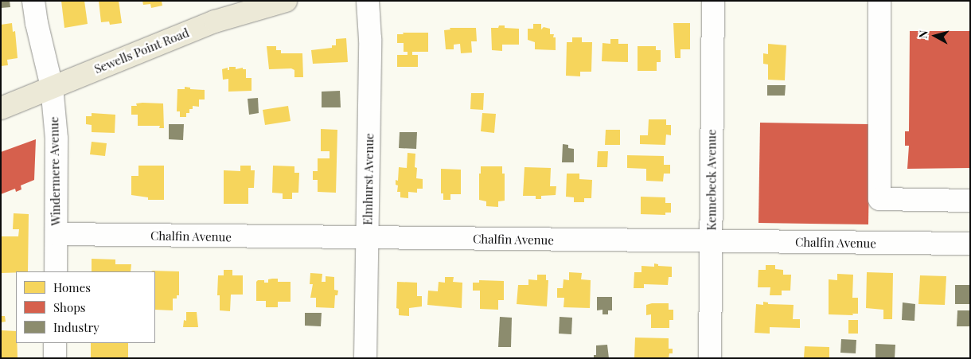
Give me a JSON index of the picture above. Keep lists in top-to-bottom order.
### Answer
{
  "streets": {
    "main road": ["Sewells Point Road"],
    "street": [
      "Windermere Avenue",
      "Elmhurst Avenue",
      "Kennebeck Avenue",
      "Chalfin Avenue"
    ]
  },
  "crossings": [
    ["Sewells Point Road", "Windermere Avenue"],
    ["Windermere Avenue", "Chalfin Avenue"],
    ["Elmhurst Avenue", "Chalfin Avenue"],
    ["Kennebeck Avenue", "Chalfin Avenue"]
  ],
  "legend": ["Homes", "Shops", "Industry"],
  "north": "left"
}
